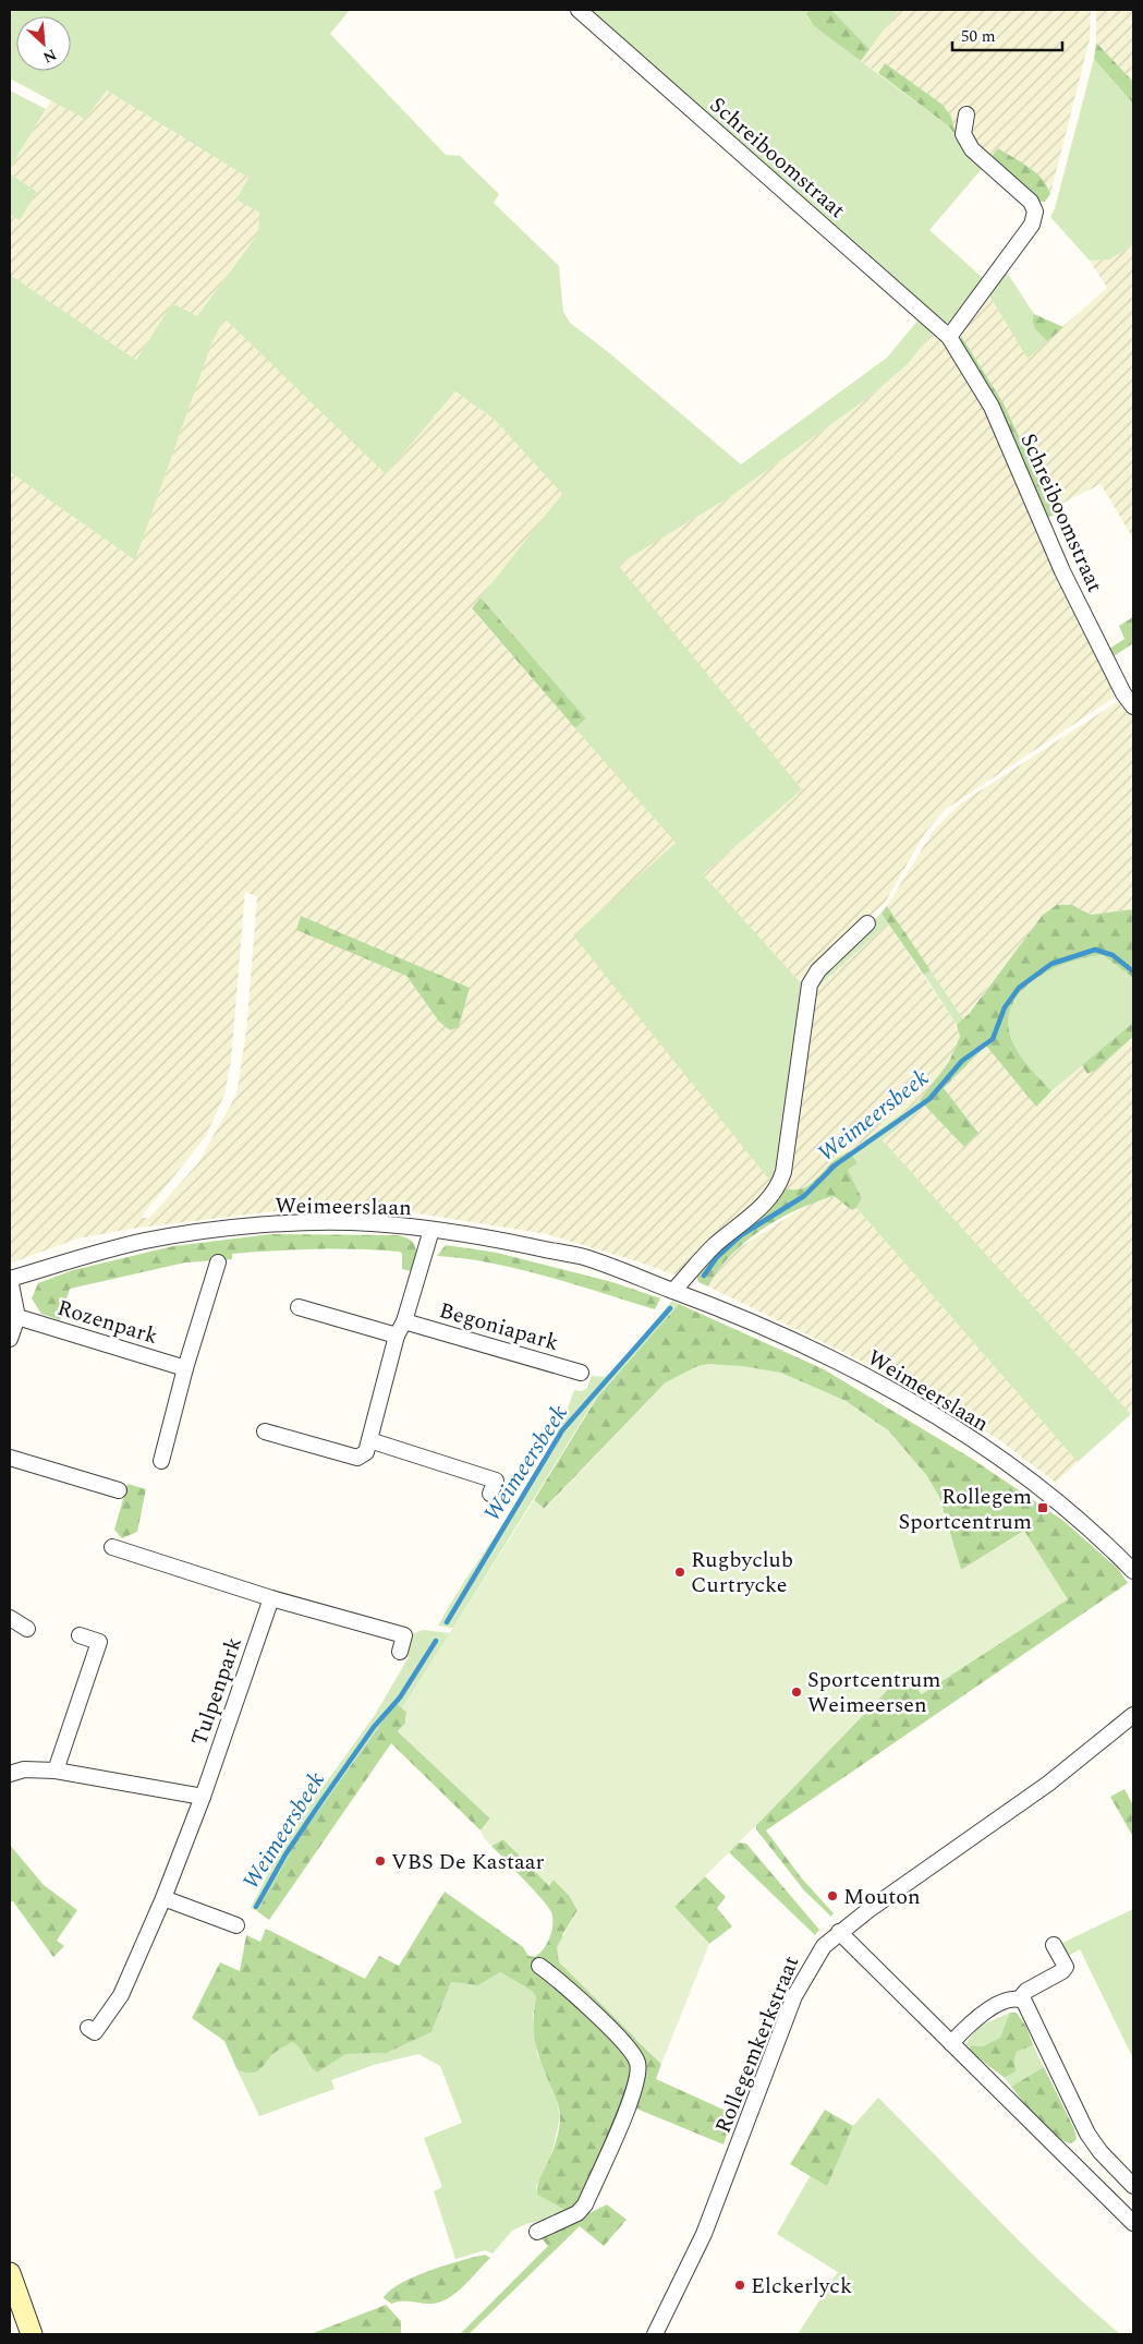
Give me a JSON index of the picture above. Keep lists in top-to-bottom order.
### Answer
{
  "streets": {
    "street": [
      "Schreiboomstraat",
      "Weimeerslaan",
      "Rozenpark",
      "Begoniapark",
      "Tulpenpark",
      "Rollegemkerkstraat"
    ]
  },
  "crossings": [
    ["Weimeerslaan", "Begoniapark"]
  ],
  "water": ["Weimeersbeek"],
  "places": {
    "transit": ["Rollegem Sportcentrum"],
    "other": [
      "Rugbyclub Curtrycke",
      "Sportcentrum Weimeersen",
      "VBS De Kastaar",
      "Mouton",
      "Elckerlyck"
    ]
  },
  "scale_bar": "50 m",
  "north": "bottom right"
}
